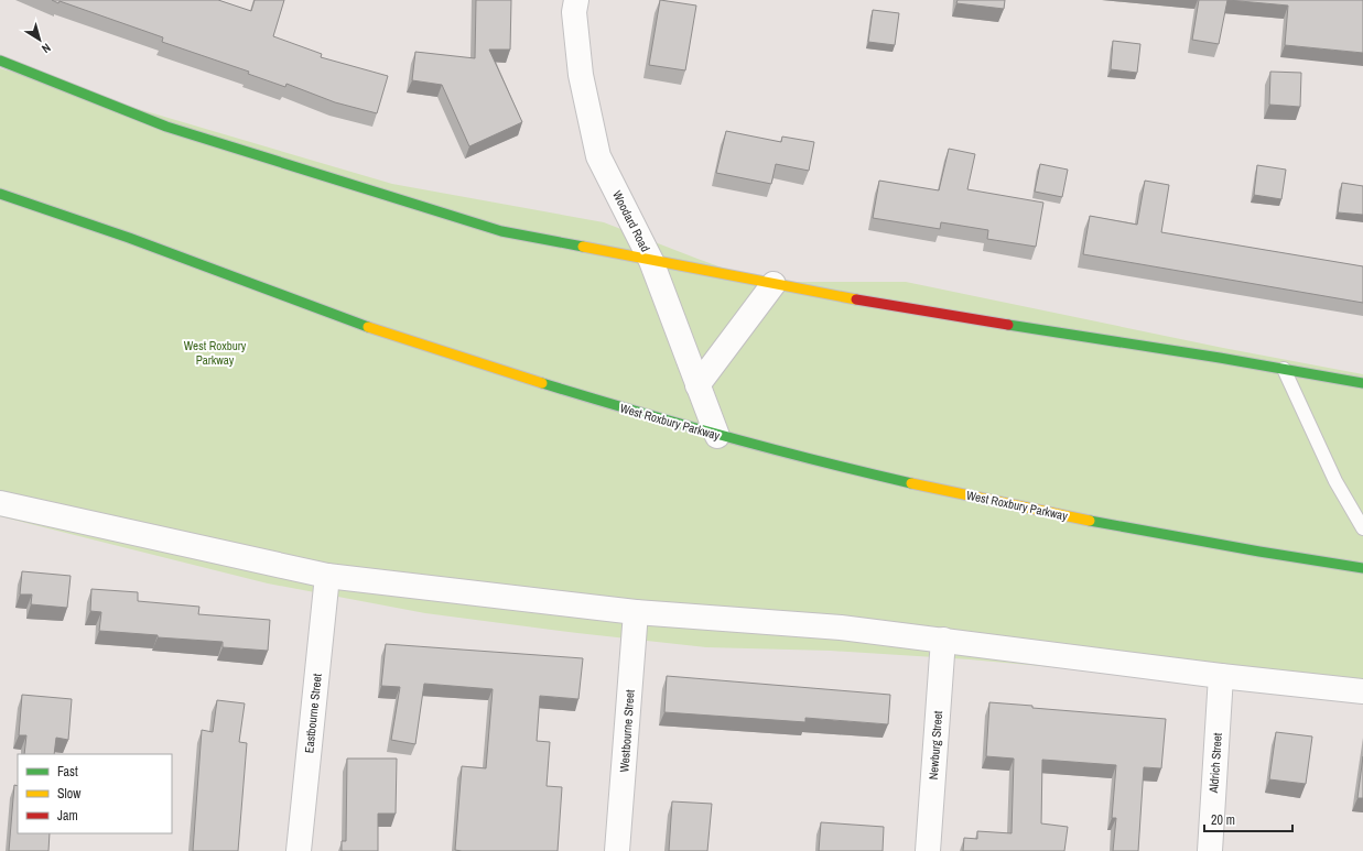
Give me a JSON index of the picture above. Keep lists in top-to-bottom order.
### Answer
{
  "streets": {
    "main road": ["West Roxbury Parkway"],
    "street": [
      "Woodard Road",
      "Eastbourne Street",
      "Westbourne Street",
      "Newburg Street",
      "Aldrich Street"
    ]
  },
  "crossings": [
    ["Woodard Road", "West Roxbury Parkway"]
  ],
  "parks": ["West Roxbury Parkway"],
  "legend": ["Fast", "Slow", "Jam"],
  "scale_bar": "20 m",
  "north": "bottom right"
}
